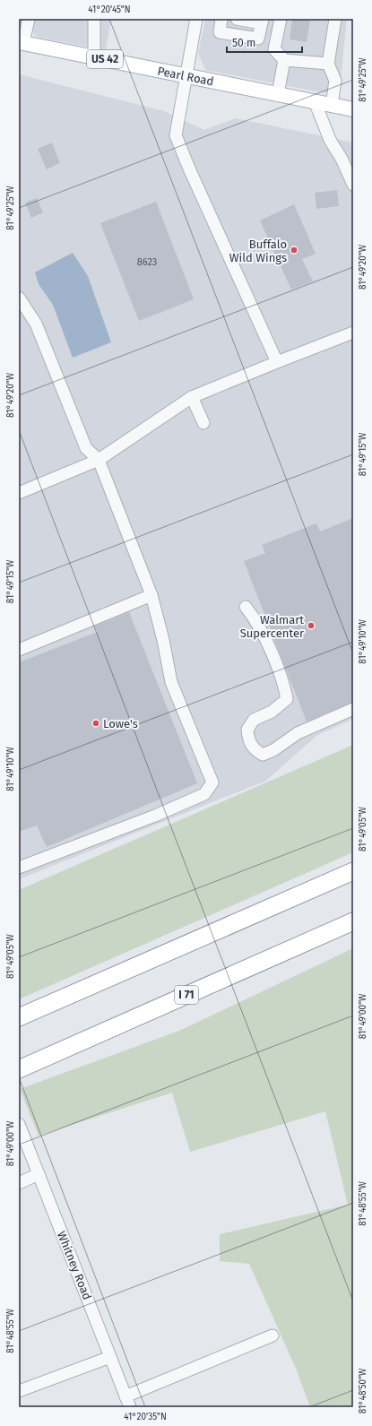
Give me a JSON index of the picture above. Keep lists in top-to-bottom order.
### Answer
{
  "streets": {
    "highway": ["I 71"],
    "main road": ["US 42", "Pearl Road"],
    "street": ["Whitney Road"]
  },
  "places": ["Buffalo Wild Wings", "Walmart Supercenter", "Lowe's"],
  "house_numbers": ["8623"],
  "scale_bar": "50 m",
  "coordinates": [
    "41°20'45\"N",
    "81°49'25\"W",
    "81°49'20\"W",
    "81°49'15\"W",
    "81°49'10\"W",
    "81°49'05\"W",
    "81°49'00\"W",
    "81°48'55\"W",
    "81°48'50\"W",
    "41°20'35\"N"
  ]
}
